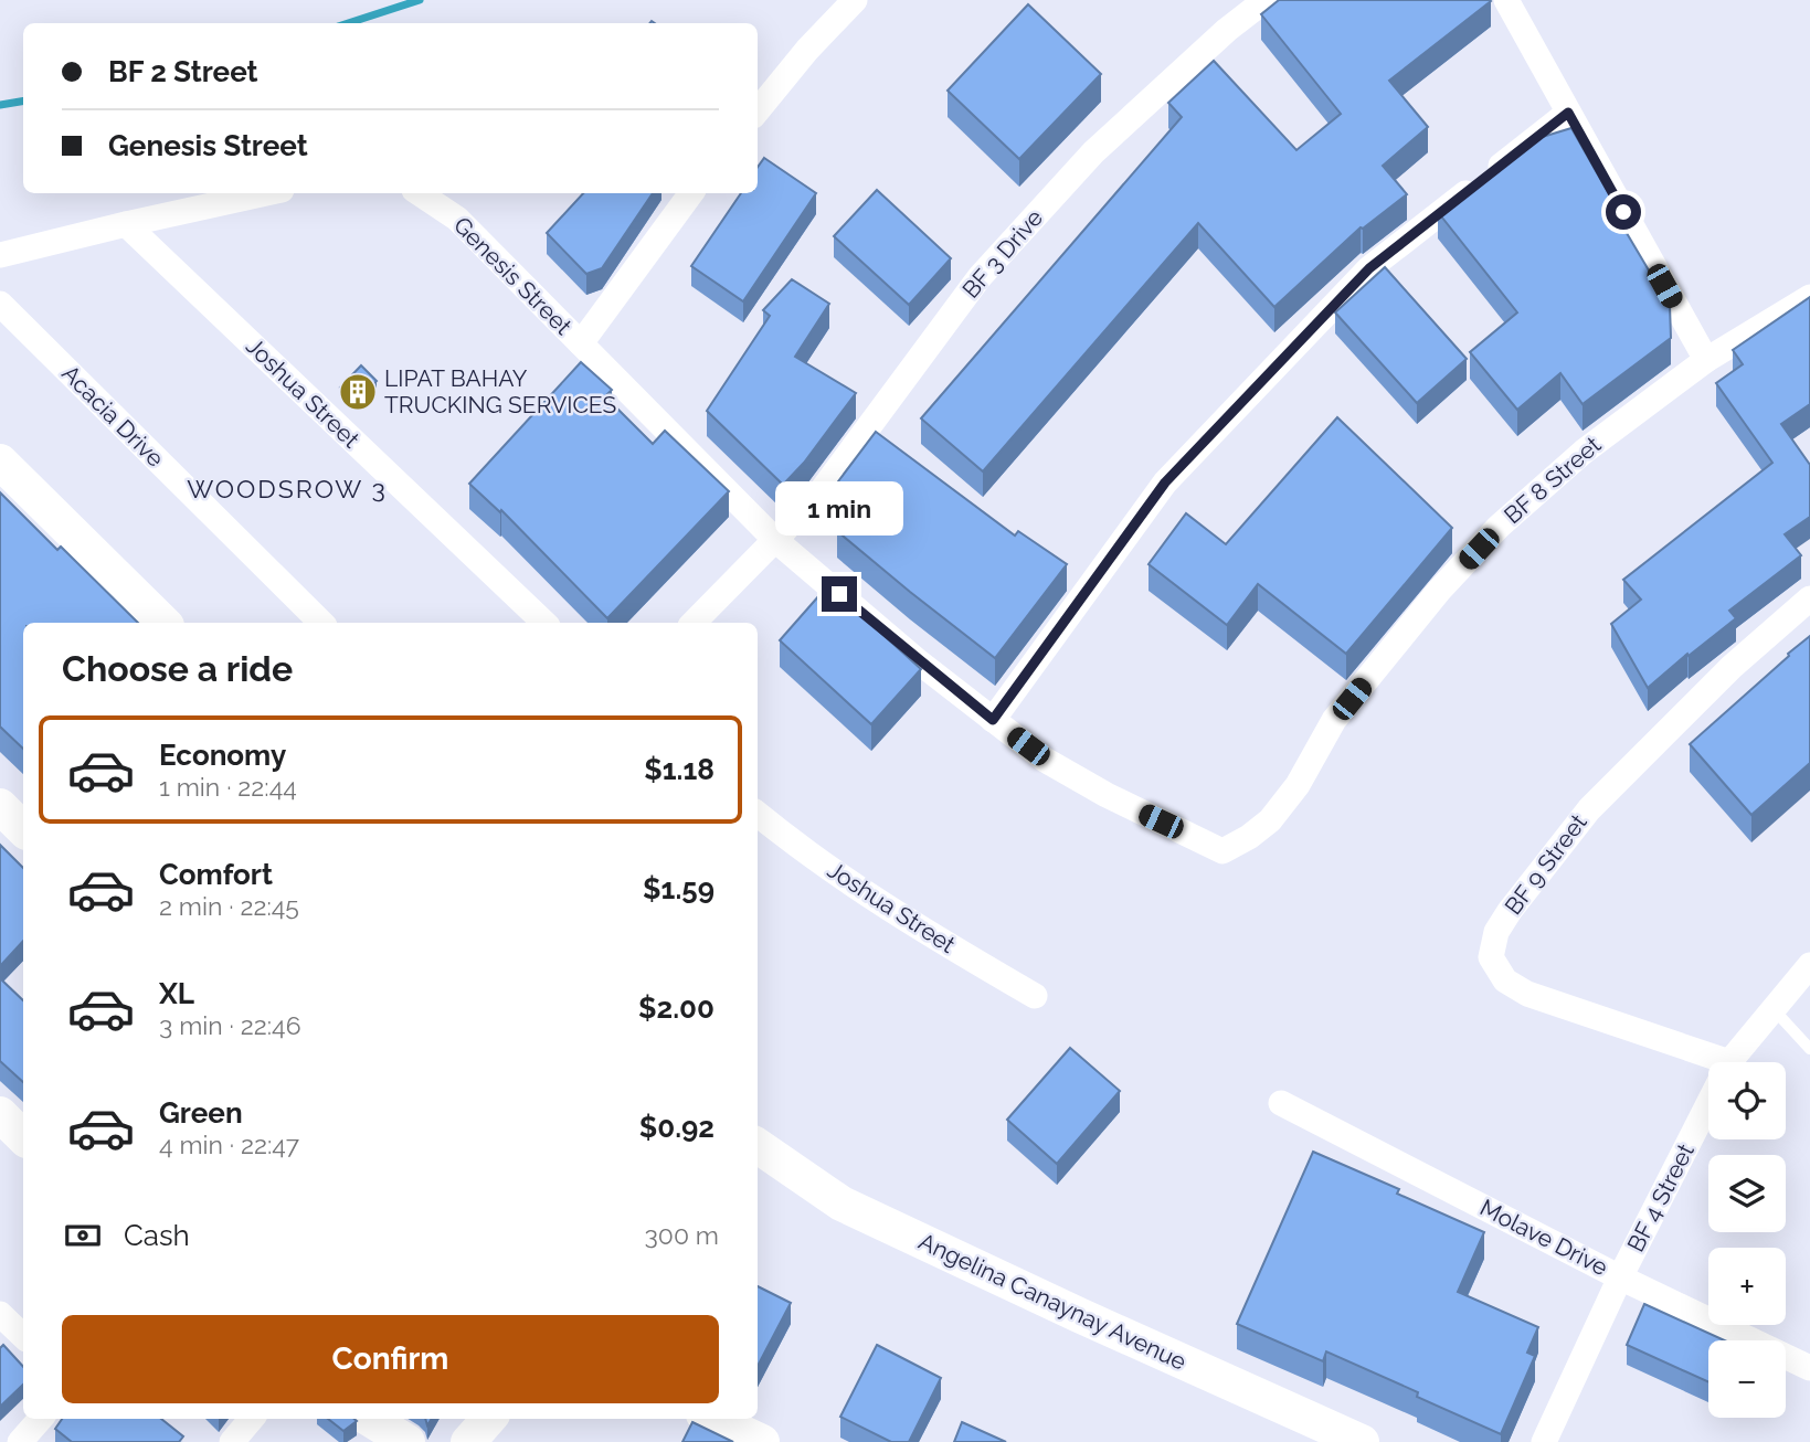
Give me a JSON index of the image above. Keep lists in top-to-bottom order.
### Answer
{
  "streets": {
    "street": [
      "BF 3 Drive",
      "Genesis Street",
      "Joshua Street",
      "Acacia Drive",
      "BF 8 Street",
      "BF 9 Street",
      "BF 4 Street",
      "Molave Drive",
      "Angelina Canaynay Avenue"
    ]
  },
  "crossings": [
    ["BF 3 Drive", "Genesis Street"],
    ["Genesis Street", "BF 8 Street"],
    ["BF 4 Street", "Molave Drive"]
  ],
  "districts": ["WOODSROW 3"],
  "places": {
    "building": ["LIPAT BAHAY TRUCKING SERVICES"]
  },
  "page": {
    "banner": ["BF 2 Street", "Genesis Street"],
    "bubble": "1 min",
    "heading": "Choose a ride",
    "list": [
      {
        "name": "Economy",
        "note": "1 min · 22:44",
        "value": "$1.18"
      },
      {
        "name": "Comfort",
        "note": "2 min · 22:45",
        "value": "$1.59"
      },
      {
        "name": "XL",
        "note": "3 min · 22:46",
        "value": "$2.00"
      },
      {
        "name": "Green",
        "note": "4 min · 22:47",
        "value": "$0.92"
      }
    ],
    "map_buttons": ["+", "−"],
    "pay": ["Cash", "300 m"],
    "buttons": "Confirm"
  }
}
